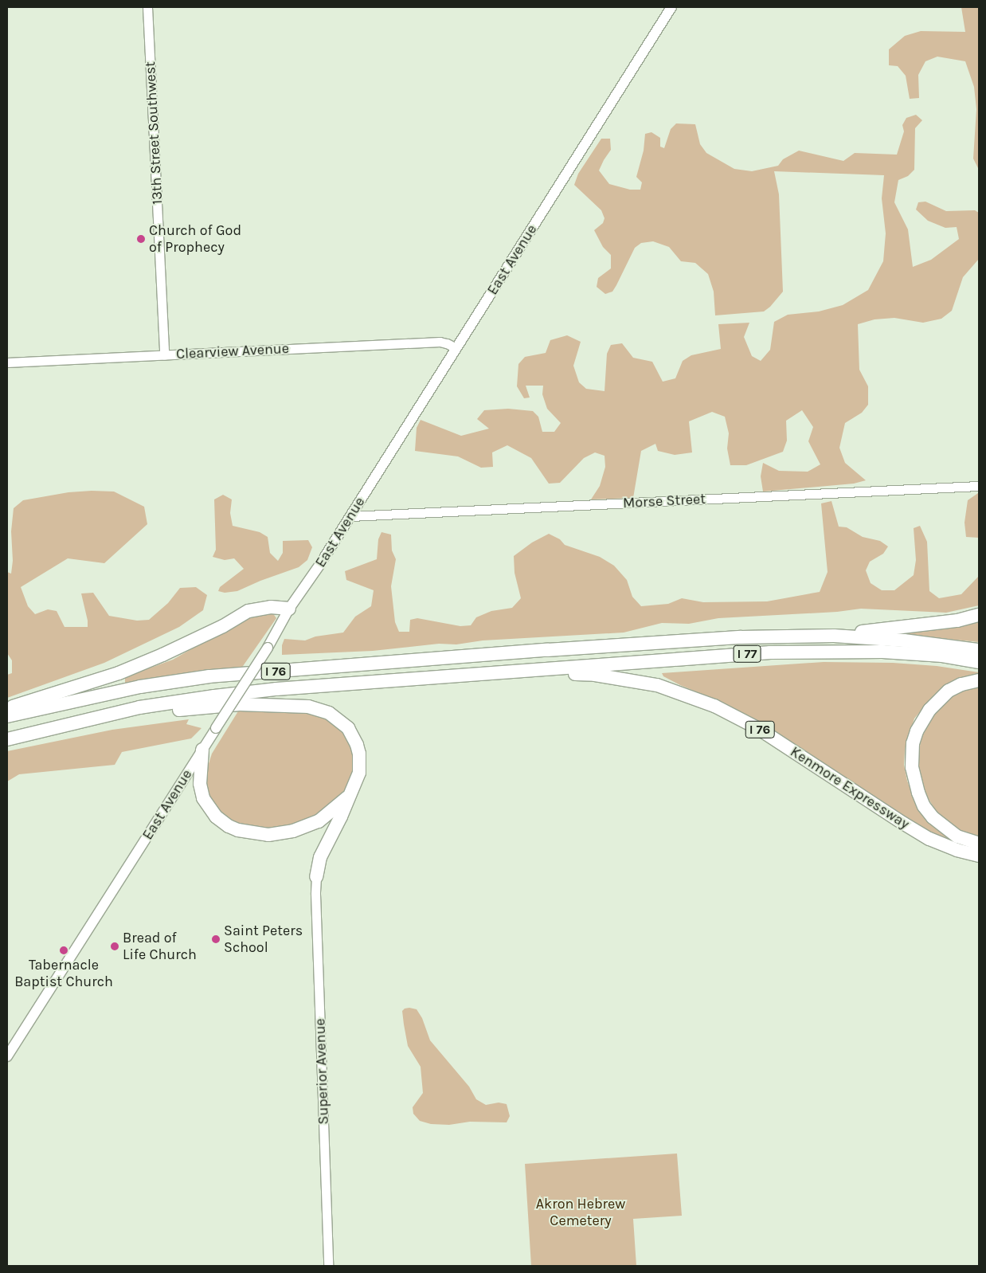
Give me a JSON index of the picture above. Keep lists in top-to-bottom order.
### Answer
{
  "streets": {
    "highway": ["I 77", "I 76", "Kenmore Expressway"],
    "main road": ["East Avenue"],
    "street": [
      "13th Street Southwest",
      "Clearview Avenue",
      "Morse Street",
      "Superior Avenue"
    ]
  },
  "crossings": [
    ["13th Street Southwest", "Clearview Avenue"],
    ["East Avenue", "Clearview Avenue"],
    ["East Avenue", "Morse Street"],
    ["I 77", "I 76"],
    ["I 77", "Kenmore Expressway"],
    ["I 76", "Kenmore Expressway"]
  ],
  "parks": ["Akron Hebrew Cemetery"],
  "places": [
    "Church of God of Prophecy",
    "Saint Peters School",
    "Bread of Life Church",
    "Tabernacle Baptist Church"
  ]
}
